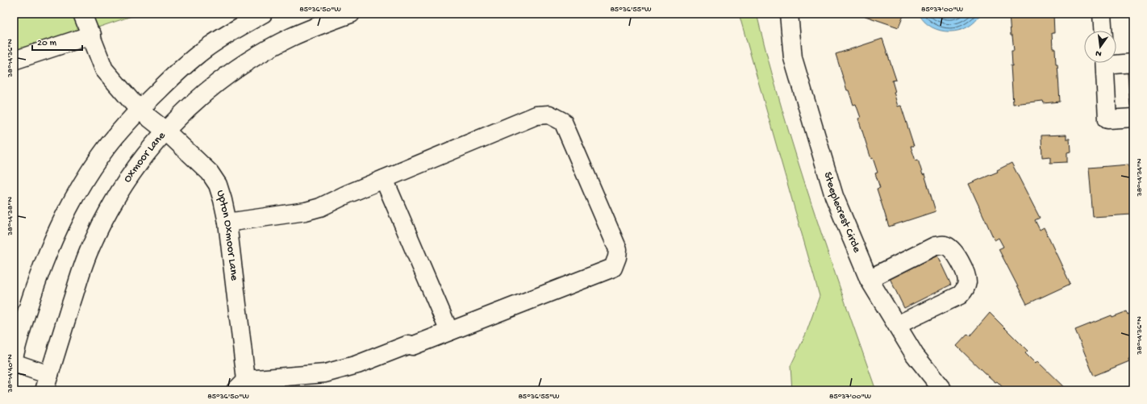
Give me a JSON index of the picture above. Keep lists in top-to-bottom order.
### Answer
{
  "streets": {
    "street": ["Oxmoor Lane", "Steeplecrest Circle", "Upton Oxmoor Lane"]
  },
  "crossings": [
    ["Oxmoor Lane", "Upton Oxmoor Lane"]
  ],
  "scale_bar": "20 m",
  "north": "bottom",
  "coordinates": [
    "85°36'50\"W",
    "85°36'55\"W",
    "85°37'00\"W",
    "38°14'36\"N",
    "38°14'34\"N",
    "38°14'38\"N",
    "38°14'40\"N"
  ]
}
